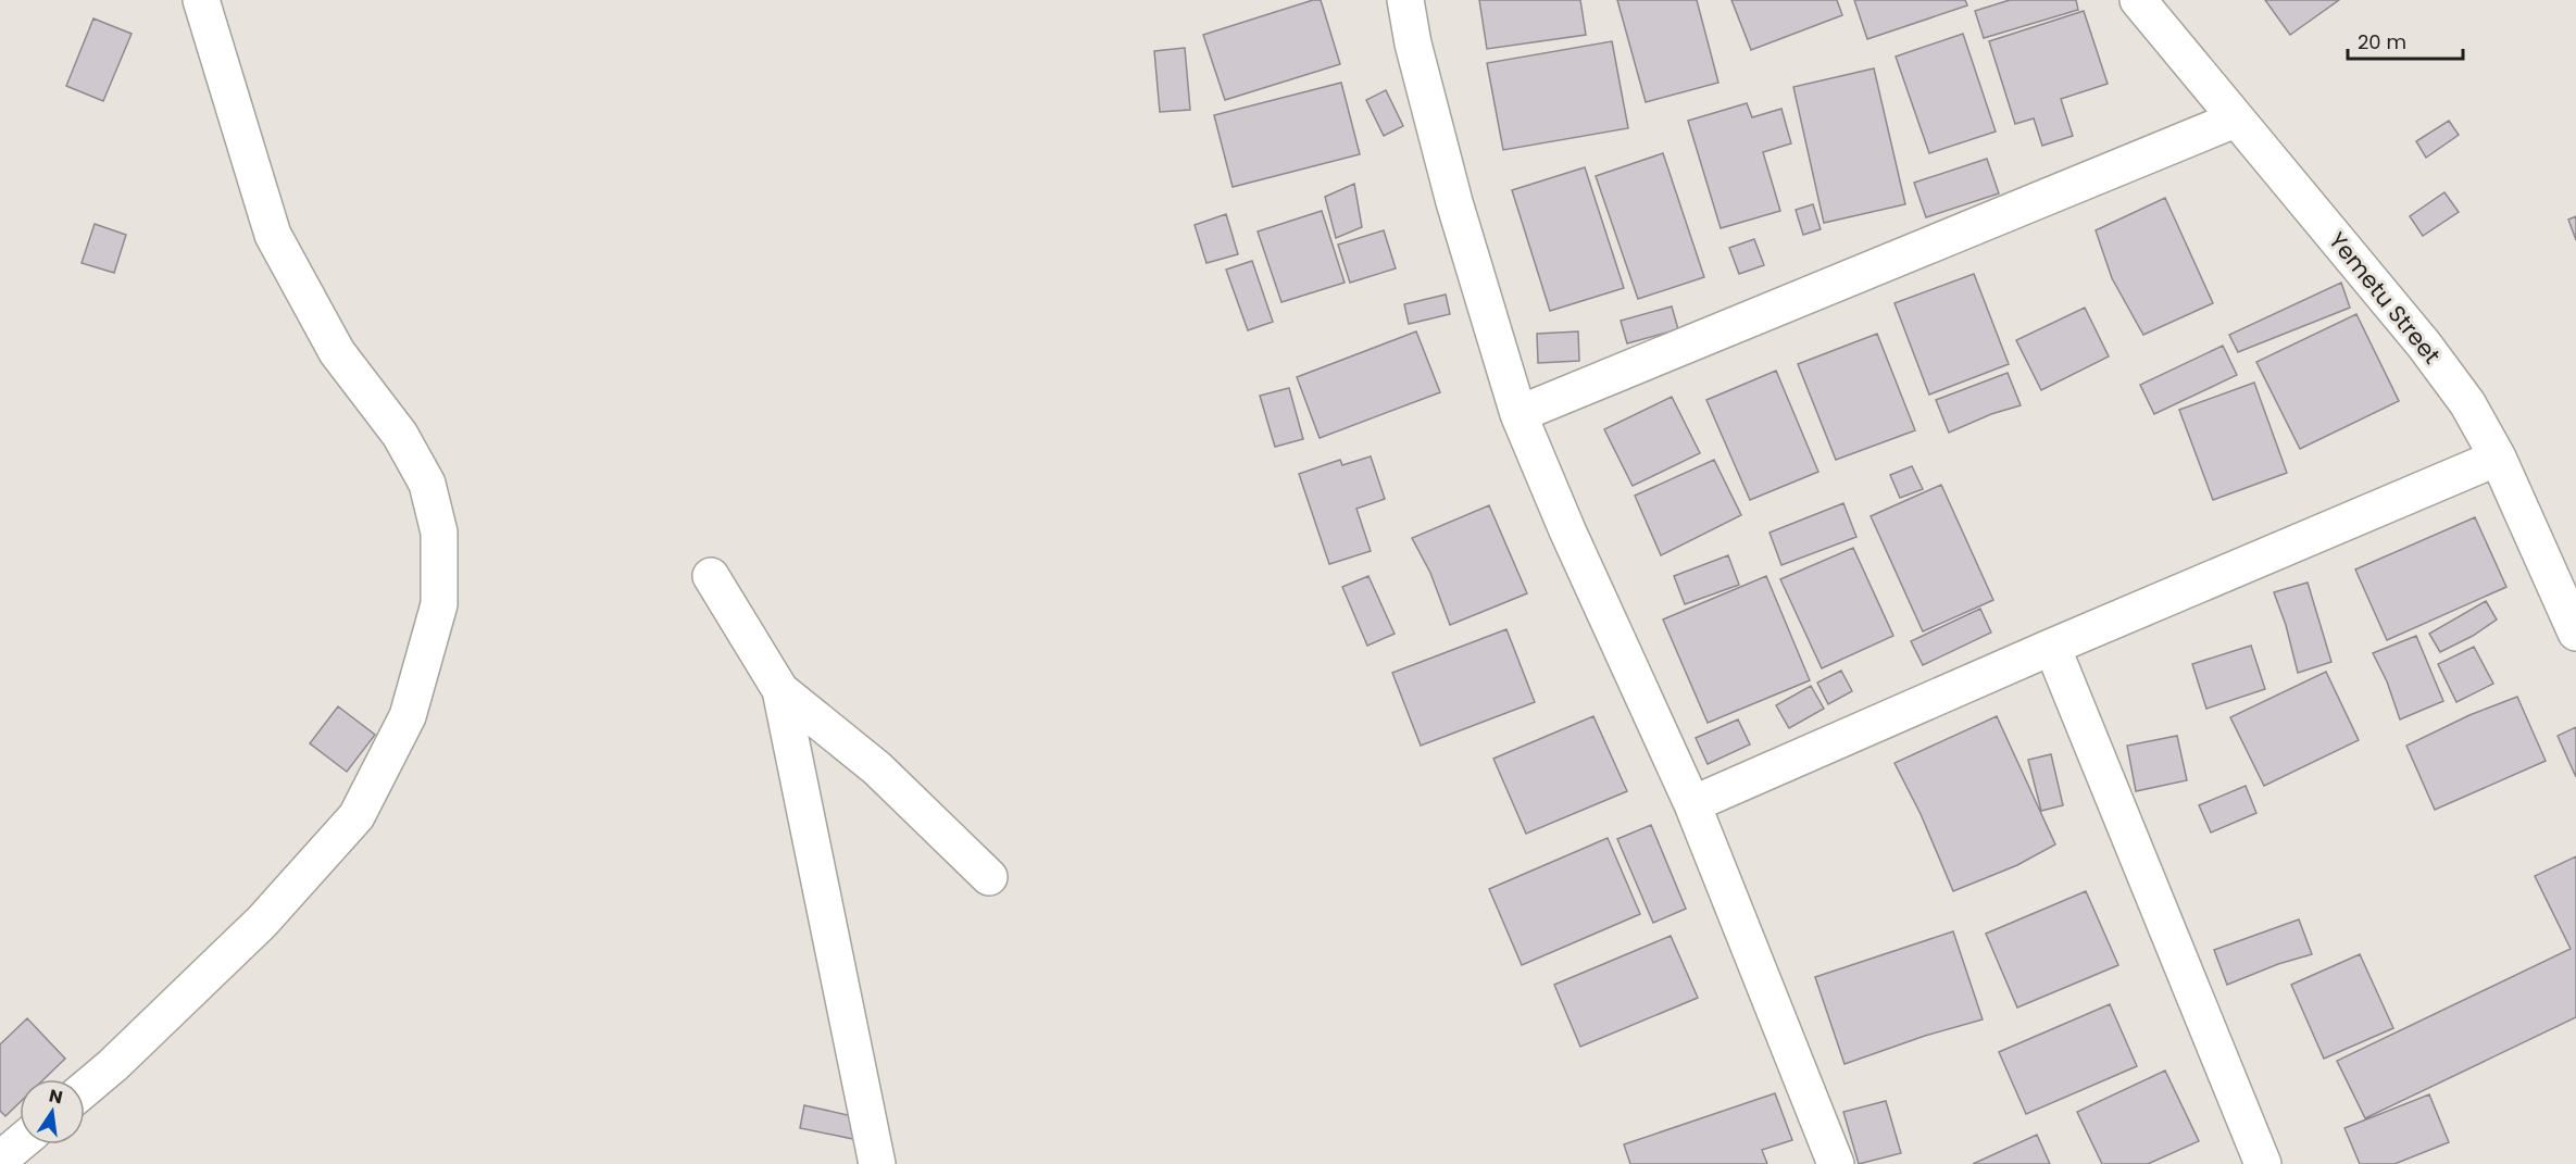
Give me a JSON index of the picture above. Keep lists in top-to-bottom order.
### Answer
{
  "streets": {
    "street": ["Yemetu Street"]
  },
  "scale_bar": "20 m",
  "north": "top"
}
